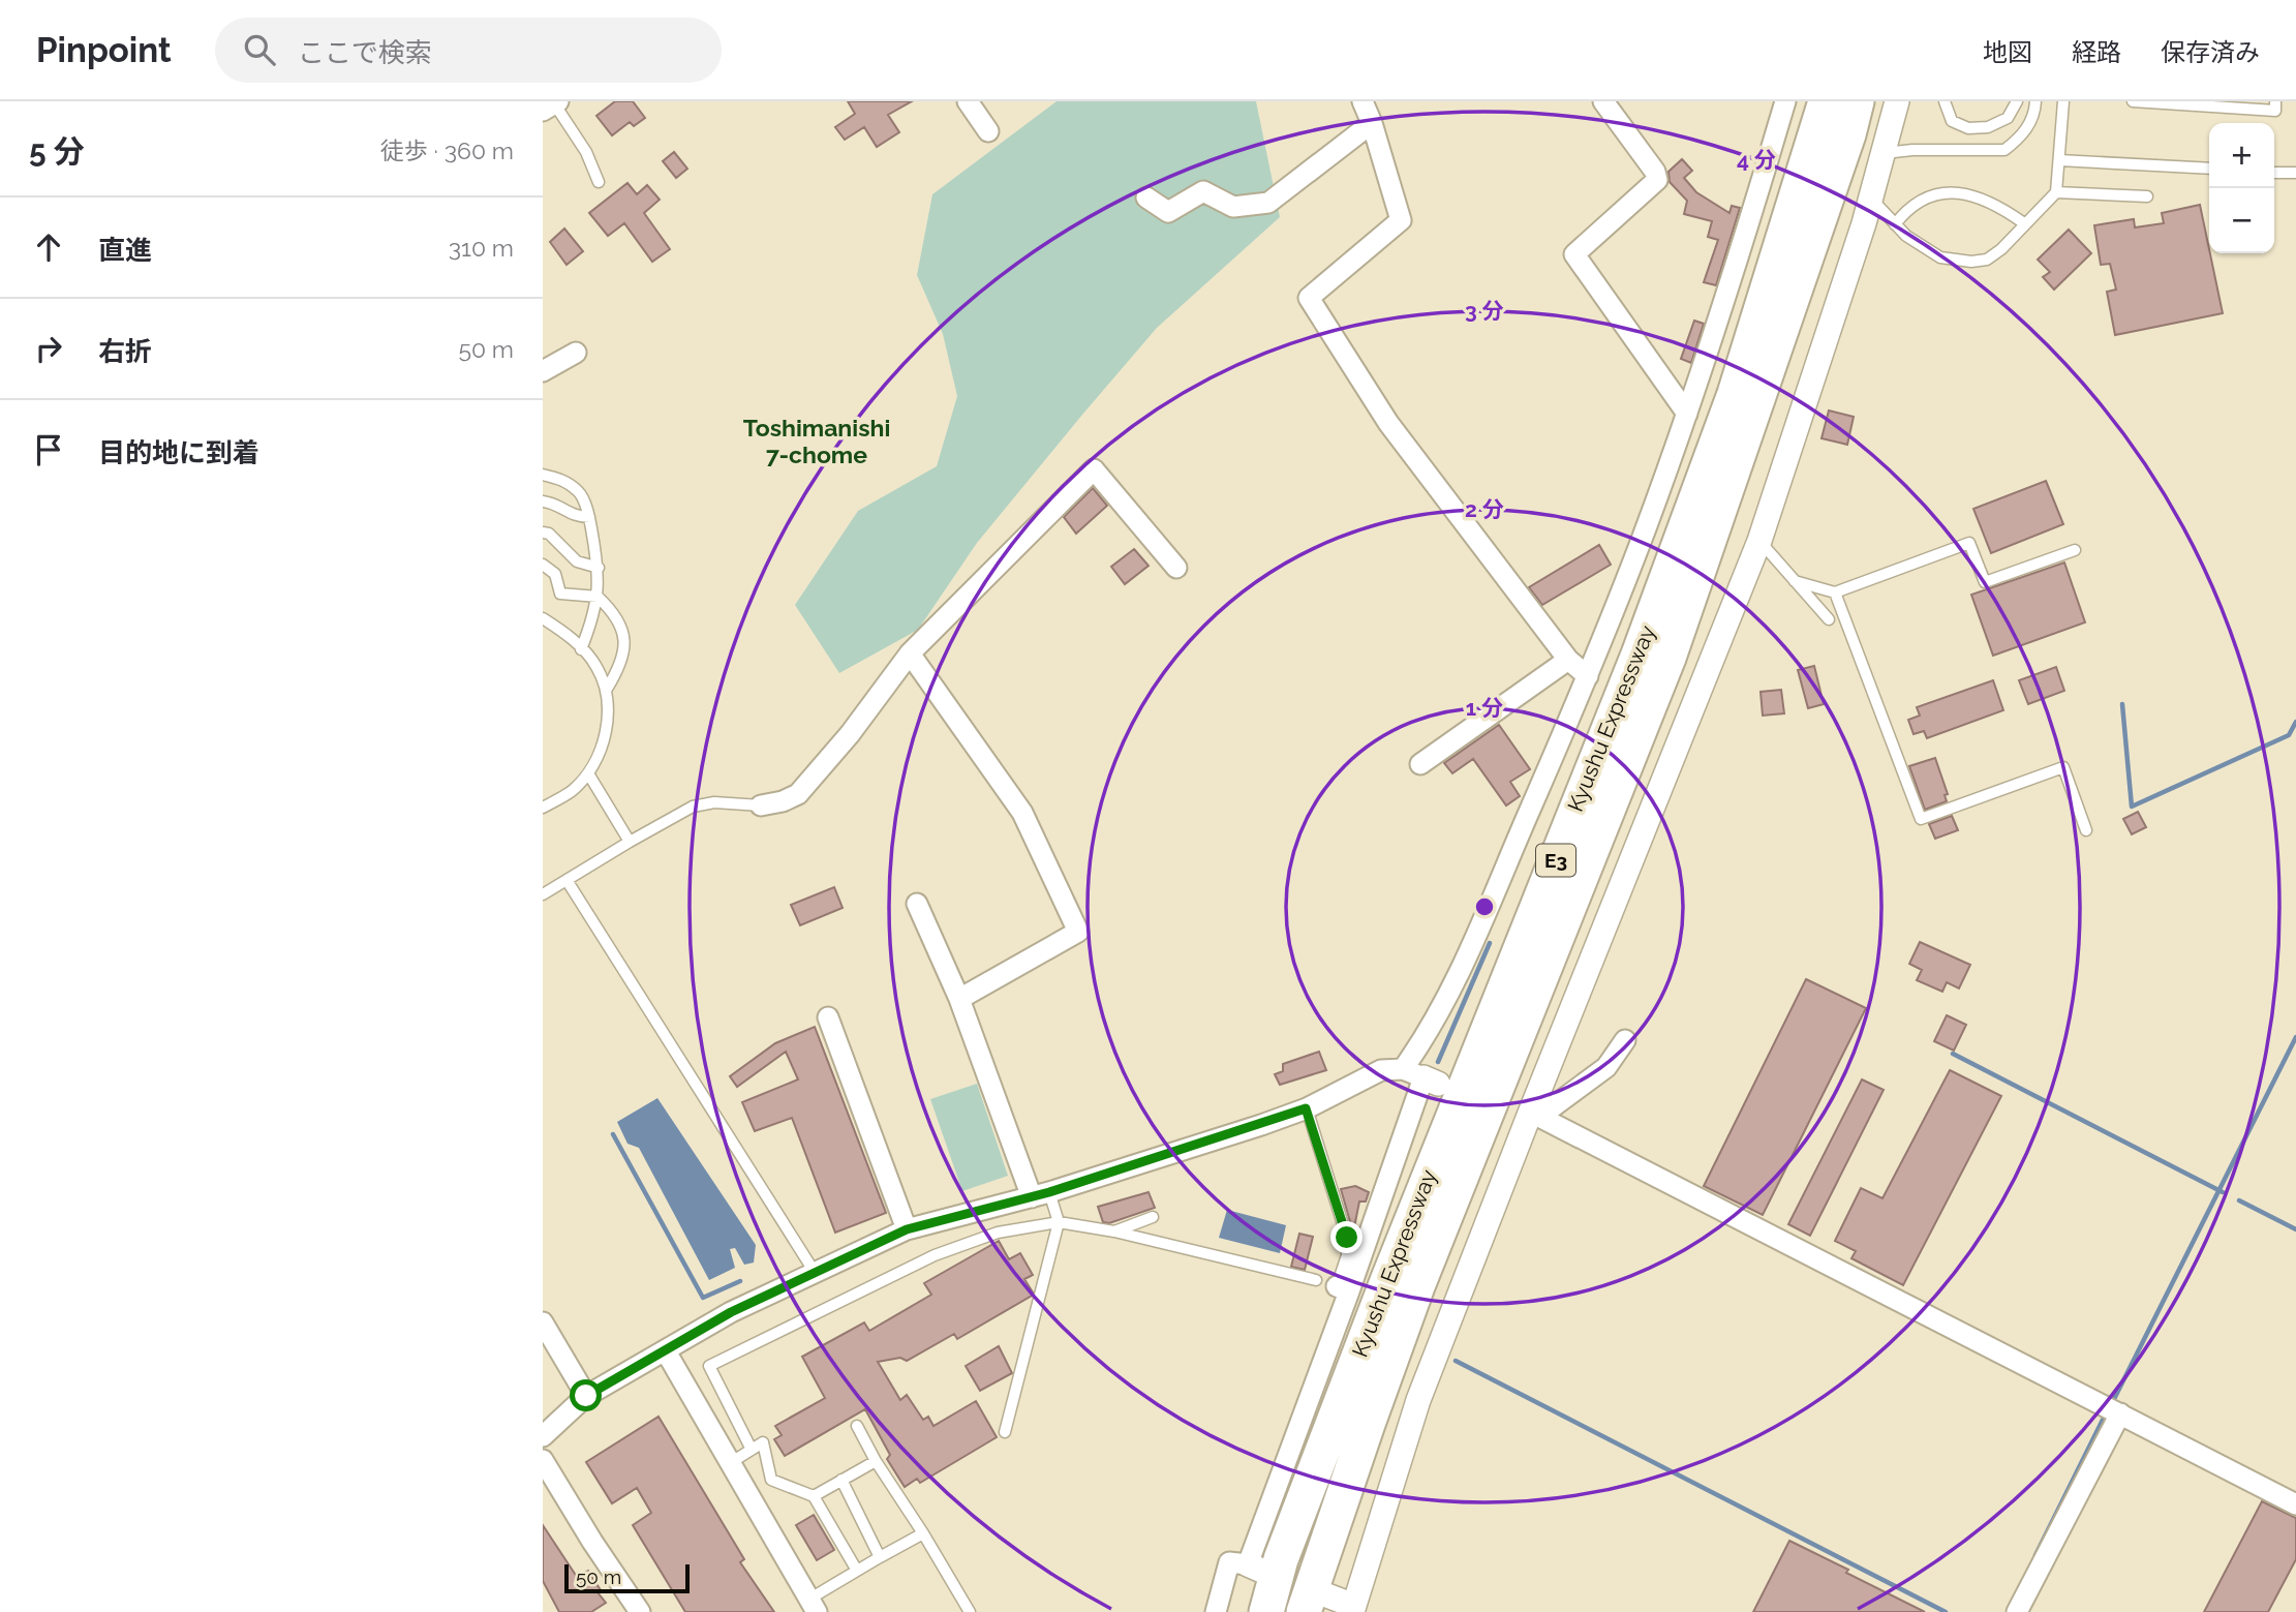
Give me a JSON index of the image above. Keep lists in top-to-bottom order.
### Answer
{
  "streets": {
    "highway": ["Kyushu Expressway", "E3"]
  },
  "districts": ["Toshimanishi 7-chome"],
  "scale_bar": "50 m",
  "page": {
    "header": "Pinpoint",
    "search": "ここで検索",
    "nav": ["地図", "経路", "保存済み"],
    "heading": ["5 分", "徒歩 · 360 m"],
    "map_buttons": ["+", "−"],
    "list": [
      ["直進", "310 m"],
      ["右折", "50 m"],
      "目的地に到着"
    ],
    "scale": "50 m"
  },
  "rings": [
    "4 分",
    "3 分",
    "2 分",
    "1 分"
  ]
}
